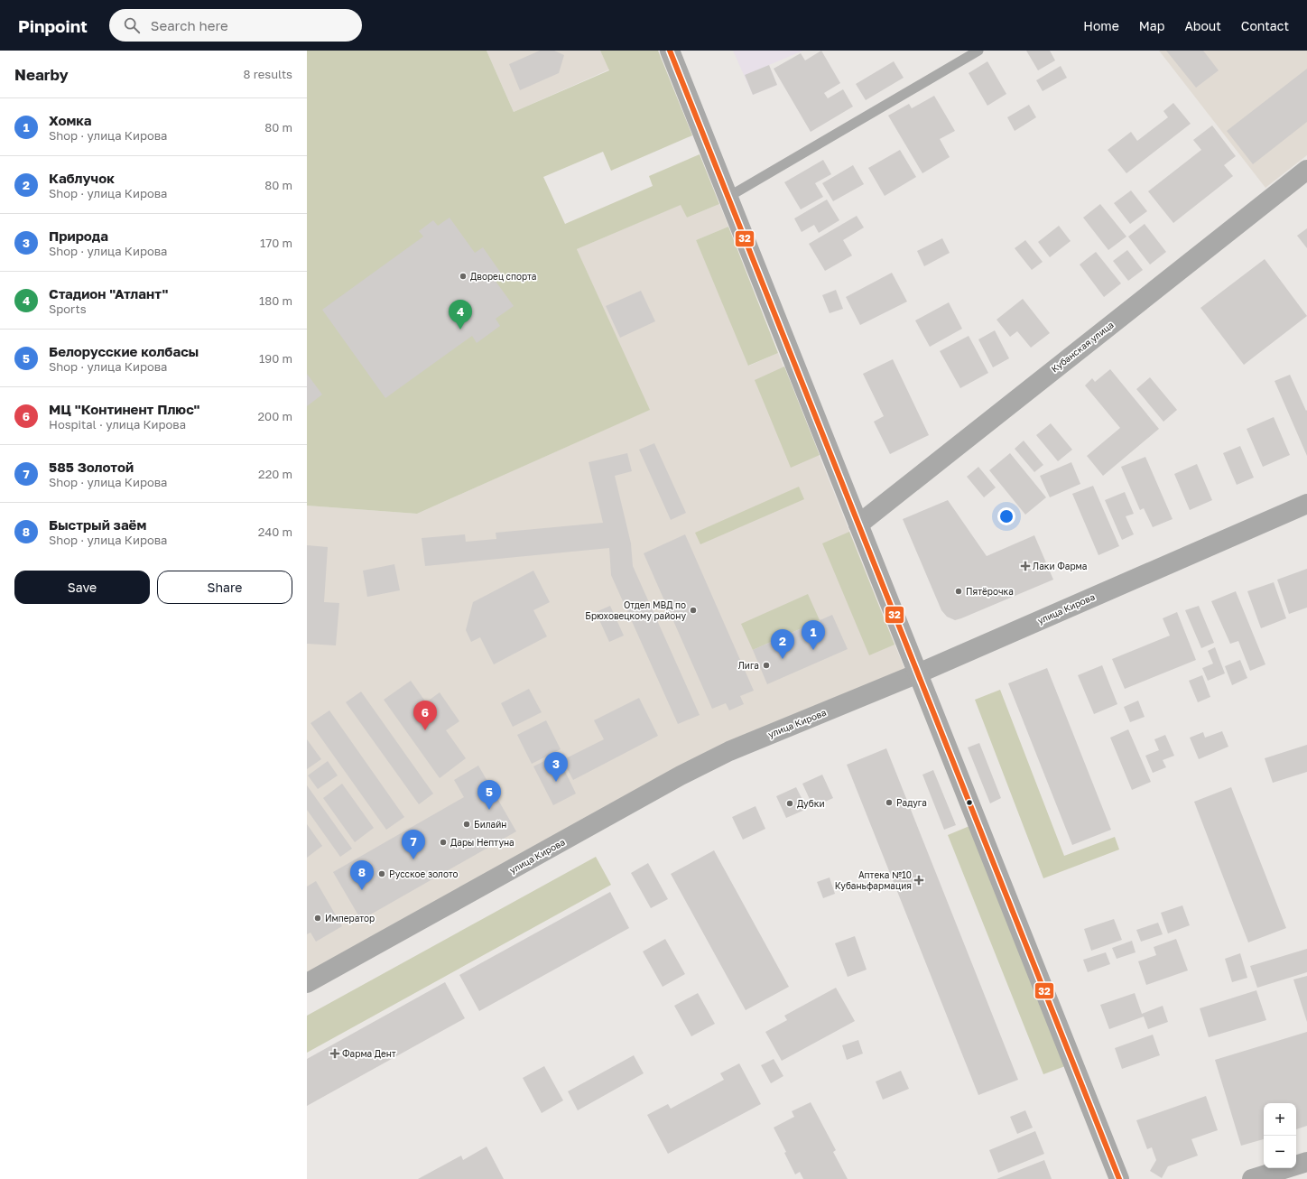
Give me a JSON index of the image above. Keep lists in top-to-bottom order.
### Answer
{
  "streets": {
    "street": ["Кубанская улица", "улица Кирова"]
  },
  "places": {
    "other": [
      "Дворец спорта",
      "Пятёрочка",
      "Отдел МВД по Брюховецкому району",
      "Лига",
      "Радуга",
      "Дубки",
      "Билайн",
      "Дары Нептуна",
      "Русское золото",
      "Император"
    ],
    "health": ["Лаки Фарма", "Аптека №10 Кубаньфармация", "Фарма Дент"]
  },
  "lines": ["transit line 32"],
  "page": {
    "header": "Pinpoint",
    "search": "Search here",
    "nav": [
      "Home",
      "Map",
      "About",
      "Contact"
    ],
    "heading": ["Nearby", "8 results"],
    "list": [
      {
        "mark": "1",
        "name": "Хомка",
        "note": "Shop · улица Кирова",
        "value": "80 m"
      },
      {
        "mark": "2",
        "name": "Каблучок",
        "note": "Shop · улица Кирова",
        "value": "80 m"
      },
      {
        "mark": "3",
        "name": "Природа",
        "note": "Shop · улица Кирова",
        "value": "170 m"
      },
      {
        "mark": "4",
        "name": "Стадион \"Атлант\"",
        "note": "Sports",
        "value": "180 m"
      },
      {
        "mark": "5",
        "name": "Белорусские колбасы",
        "note": "Shop · улица Кирова",
        "value": "190 m"
      },
      {
        "mark": "6",
        "name": "МЦ \"Континент Плюс\"",
        "note": "Hospital · улица Кирова",
        "value": "200 m"
      },
      {
        "mark": "7",
        "name": "585 Золотой",
        "note": "Shop · улица Кирова",
        "value": "220 m"
      },
      {
        "mark": "8",
        "name": "Быстрый заём",
        "note": "Shop · улица Кирова",
        "value": "240 m"
      }
    ],
    "pins": [
      "4",
      "1",
      "2",
      "6",
      "3",
      "5",
      "7",
      "8"
    ],
    "buttons": ["Save", "Share"],
    "map_buttons": ["+", "−"]
  }
}
